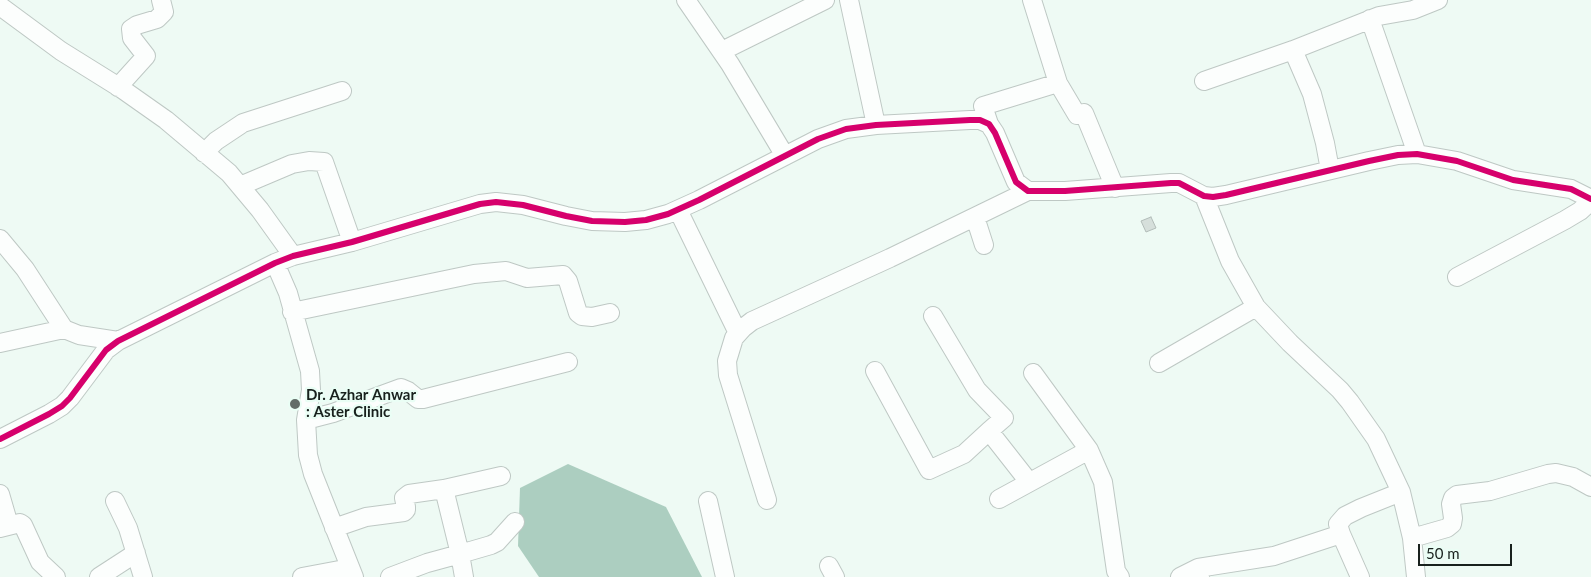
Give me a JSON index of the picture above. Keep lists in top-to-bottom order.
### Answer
{
  "places": ["Dr. Azhar Anwar : Aster Clinic"],
  "scale_bar": "50 m"
}
